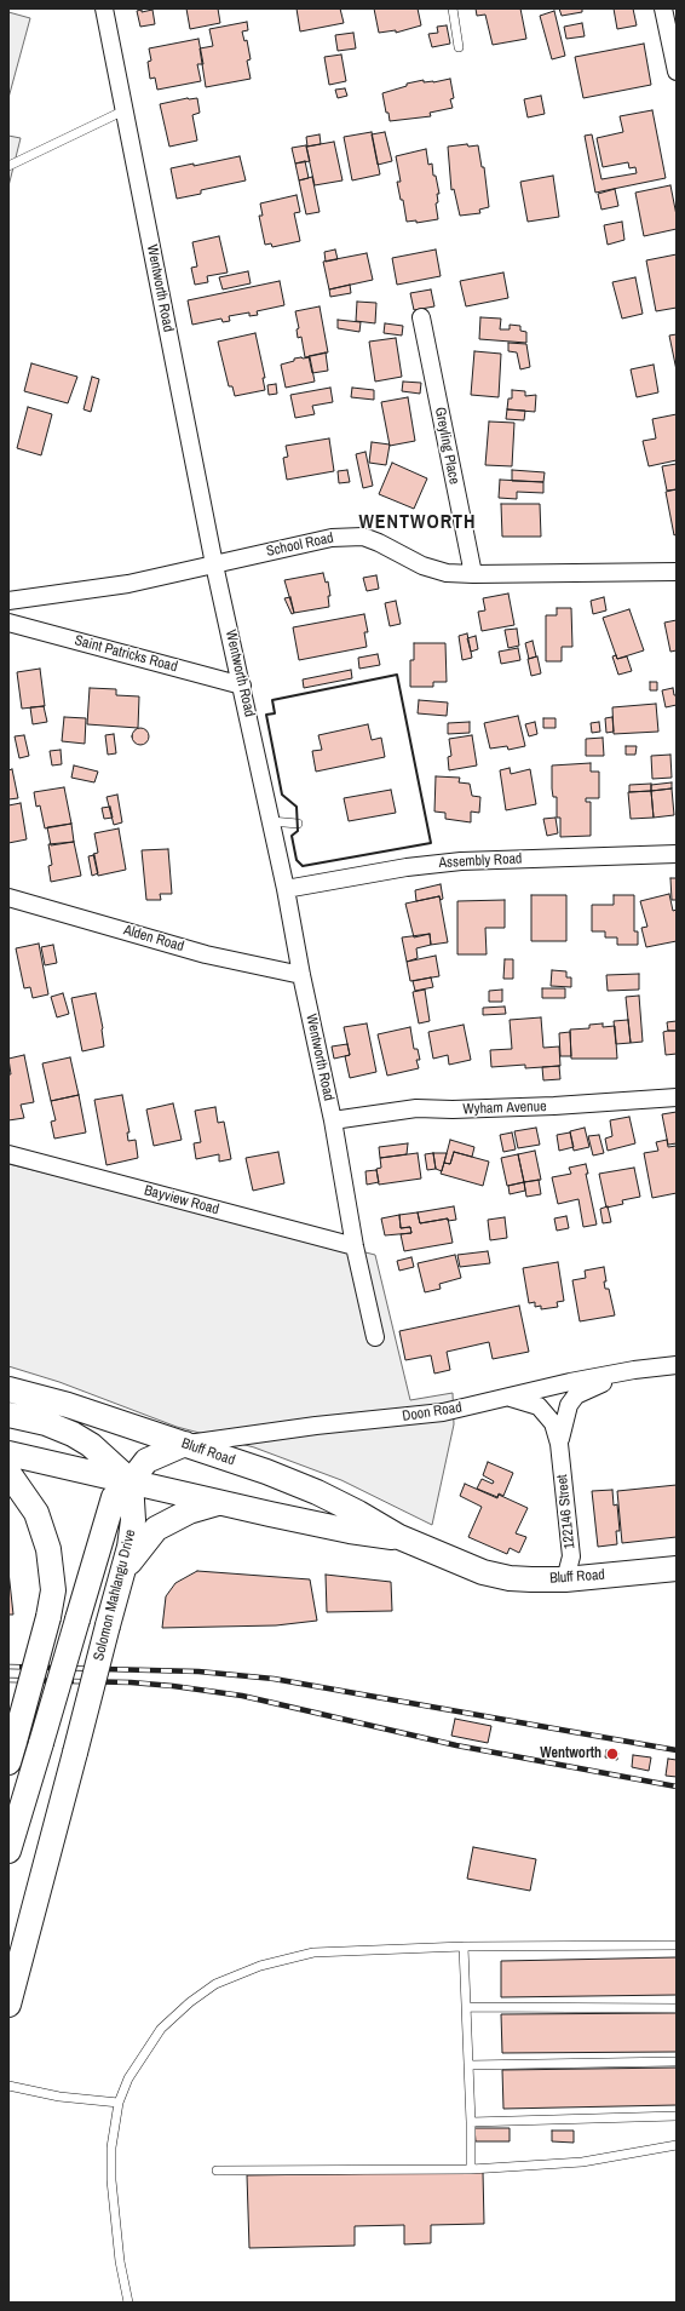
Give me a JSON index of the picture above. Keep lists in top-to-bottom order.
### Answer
{
  "streets": {
    "main road": ["Bluff Road", "Solomon Mahlangu Drive"],
    "street": [
      "Wentworth Road",
      "Greyling Place",
      "School Road",
      "Saint Patricks Road",
      "Assembly Road",
      "Alden Road",
      "Wyham Avenue",
      "Bayview Road",
      "Doon Road",
      "122146 Street"
    ]
  },
  "crossings": [
    ["Wentworth Road", "School Road"],
    ["Wentworth Road", "Saint Patricks Road"],
    ["Wentworth Road", "Assembly Road"],
    ["Wentworth Road", "Alden Road"],
    ["Wentworth Road", "Wyham Avenue"],
    ["Wentworth Road", "Bayview Road"],
    ["Greyling Place", "School Road"],
    ["Doon Road", "Bluff Road"],
    ["Doon Road", "122146 Street"],
    ["Bluff Road", "122146 Street"],
    ["Bluff Road", "Solomon Mahlangu Drive"]
  ],
  "districts": ["WENTWORTH"],
  "places": ["Wentworth"]
}
